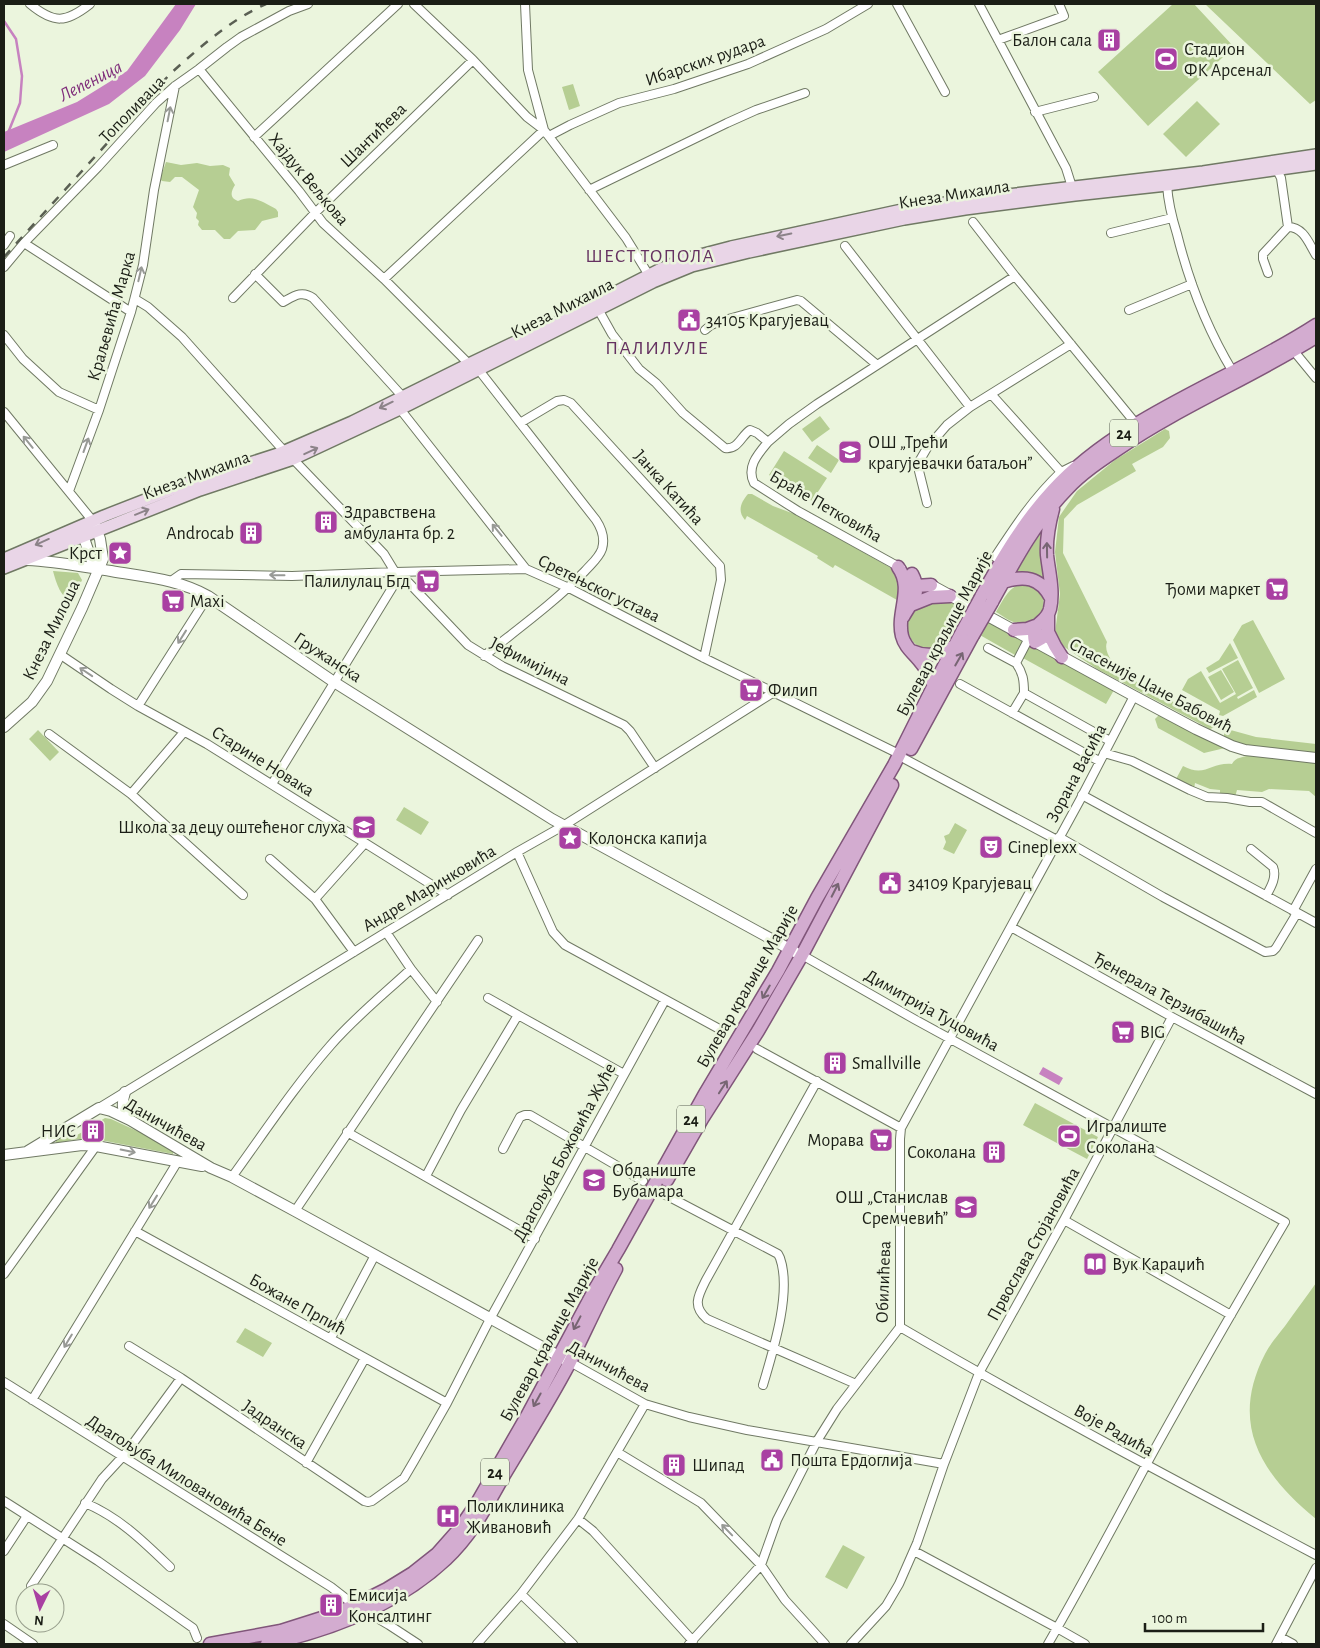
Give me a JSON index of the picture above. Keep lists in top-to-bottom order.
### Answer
{
  "streets": {
    "main road": ["Кнеза Михаила", "24", "Булевар краљице Марије"],
    "street": [
      "Ибарских рудара",
      "Тополиваца",
      "Шантићева",
      "Хајдук Вељкова",
      "Краљевића Марка",
      "Јанка Катића",
      "Браће Петковића",
      "Сретењског устава",
      "Кнеза Милоша",
      "Гружанска",
      "Јефимијина",
      "Спасеније Цане Бабовић",
      "Старине Новака",
      "Зорана Васића",
      "Андре Маринковића",
      "Ђенерала Терзибашића",
      "Димитрија Туцовића",
      "Даничићева",
      "Драгољуба Божовића Жуће",
      "Првослава Стојановића",
      "Обилићева",
      "Божане Прпић",
      "Јадранска",
      "Воје Радића",
      "Драгољуба Миловановића Бене"
    ]
  },
  "crossings": [
    ["Ибарских рудара", "Хајдук Вељкова"],
    ["Тополиваца", "Хајдук Вељкова"],
    ["Тополиваца", "Краљевића Марка"],
    ["Шантићева", "Хајдук Вељкова"],
    ["Хајдук Вељкова", "Кнеза Михаила"],
    ["Хајдук Вељкова", "Јанка Катића"],
    ["Хајдук Вељкова", "Сретењског устава"],
    ["Хајдук Вељкова", "Јефимијина"],
    ["Кнеза Михаила", "Браће Петковића"],
    ["Кнеза Михаила", "Кнеза Милоша"],
    ["Кнеза Михаила", "Гружанска"],
    ["Кнеза Михаила", "Јефимијина"],
    ["Краљевића Марка", "Јефимијина"],
    ["Јанка Катића", "Сретењског устава"],
    ["Сретењског устава", "Булевар краљице Марије"],
    ["Сретењског устава", "Гружанска"],
    ["Сретењског устава", "Јефимијина"],
    ["Сретењског устава", "Зорана Васића"],
    ["Сретењског устава", "Андре Маринковића"],
    ["Кнеза Милоша", "Гружанска"],
    ["Кнеза Милоша", "Старине Новака"],
    ["Булевар краљице Марије", "Димитрија Туцовића"],
    ["Булевар краљице Марије", "Даничићева"],
    ["Булевар краљице Марије", "Драгољуба Миловановића Бене"],
    ["Гружанска", "Андре Маринковића"],
    ["Гружанска", "Димитрија Туцовића"],
    ["Јефимијина", "Андре Маринковића"],
    ["Спасеније Цане Бабовић", "Зорана Васића"],
    ["Старине Новака", "Андре Маринковића"],
    ["Зорана Васића", "Ђенерала Терзибашића"],
    ["Зорана Васића", "Димитрија Туцовића"],
    ["Зорана Васића", "Обилићева"],
    ["Андре Маринковића", "Димитрија Туцовића"],
    ["Андре Маринковића", "Даничићева"],
    ["Ђенерала Терзибашића", "Првослава Стојановића"],
    ["Димитрија Туцовића", "Првослава Стојановића"],
    ["Даничићева", "Драгољуба Божовића Жуће"],
    ["Даничићева", "Првослава Стојановића"],
    ["Даничићева", "Обилићева"],
    ["Драгољуба Божовића Жуће", "Божане Прпић"],
    ["Драгољуба Божовића Жуће", "Јадранска"],
    ["Првослава Стојановића", "Воје Радића"],
    ["Обилићева", "Воје Радића"]
  ],
  "one_way": ["Краљевића Марка"],
  "districts": ["ШЕСТ ТОПОЛА", "ПАЛИЛУЛЕ"],
  "water": ["Лепеница"],
  "places": {
    "building": [
      "Балон сала",
      "Здравствена амбуланта бр. 2",
      "Androcab",
      "Smallville",
      "НИС",
      "Соколана",
      "Шипад",
      "Емисија Консалтинг"
    ],
    "sports": ["Стадион ФК Арсенал", "Игралиште Соколана"],
    "public building": ["34105 Крагујевац", "34109 Крагујевац", "Пошта Ердоглија"],
    "school or university": [
      "ОШ „Трећи крагујевачки батаљон”",
      "Школа за децу оштећеног слуха",
      "Обданиште Бубамара",
      "ОШ „Станислав Сремчевић”"
    ],
    "place": ["Крст", "Колонска капија"],
    "supermarket": [
      "Палилулац Бгд",
      "Ђоми маркет",
      "Maxi",
      "Филип",
      "BIG",
      "Морава"
    ],
    "theatre": ["Cineplexx"],
    "library": ["Вук Караџић"],
    "hospital": ["Поликлиника Живановић"]
  },
  "scale_bar": "100 m",
  "north": "bottom"
}
